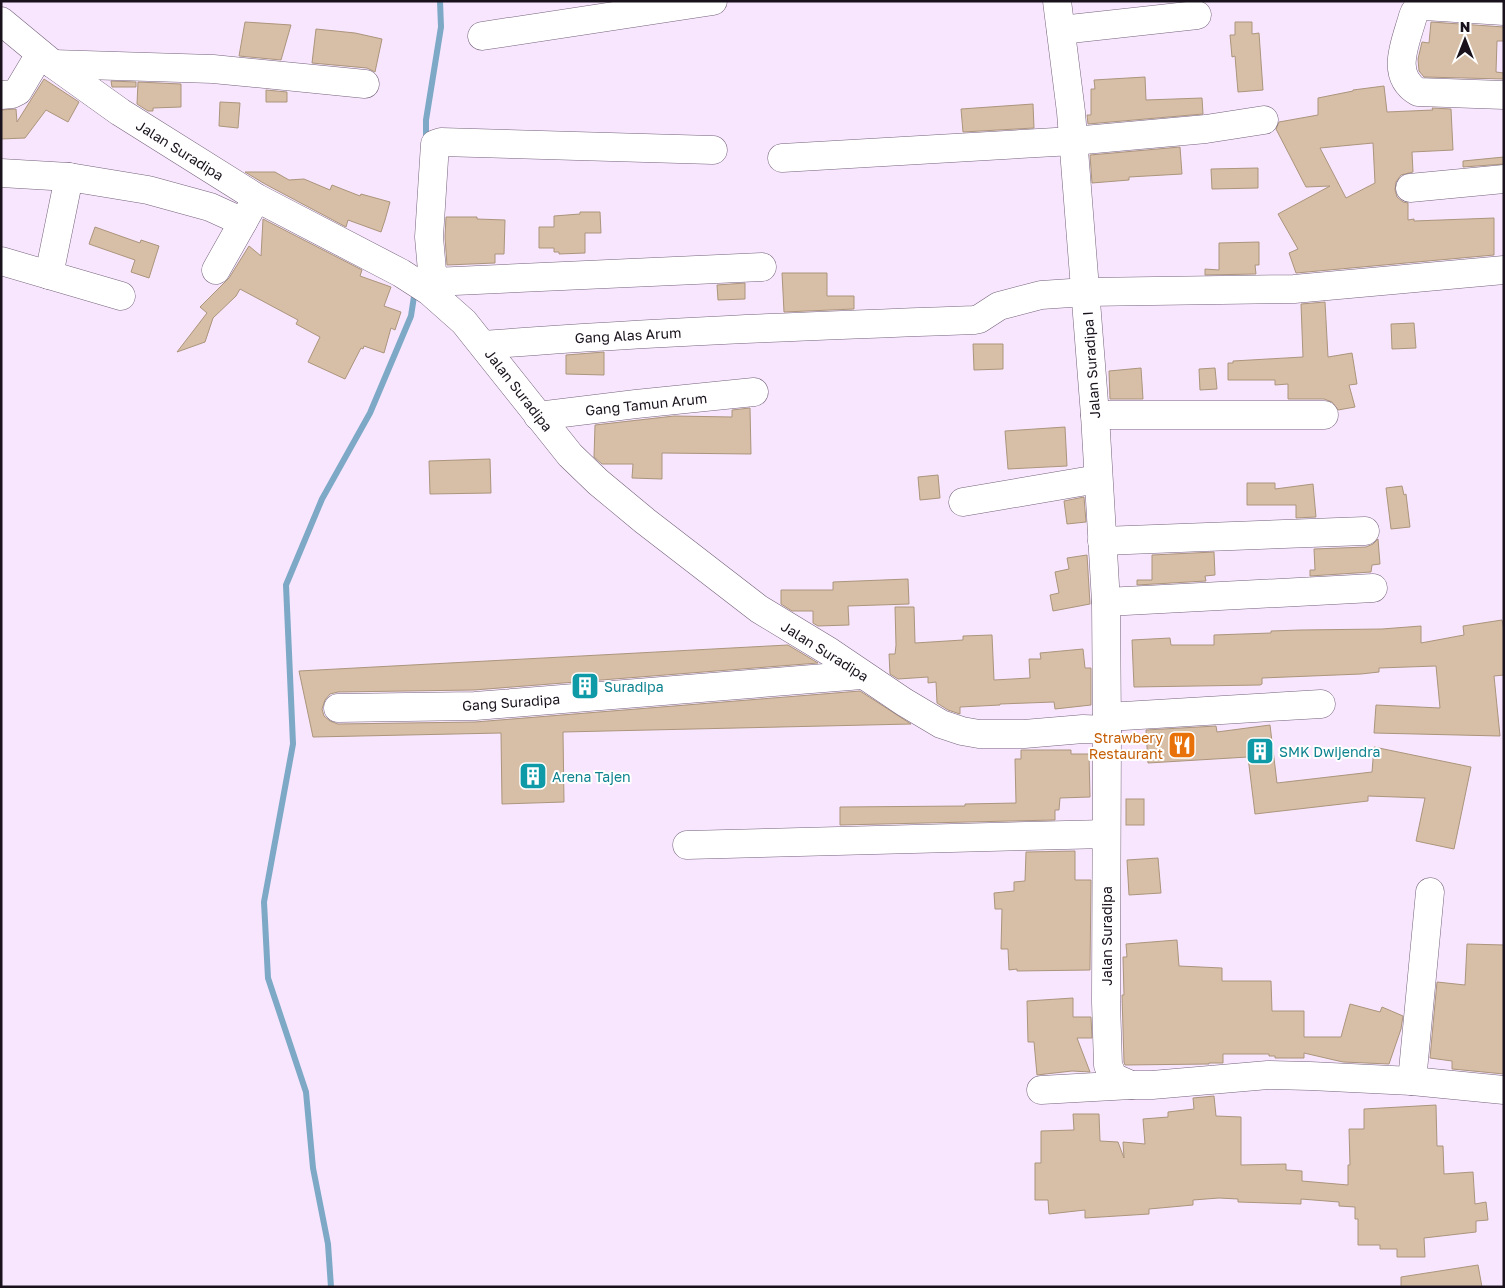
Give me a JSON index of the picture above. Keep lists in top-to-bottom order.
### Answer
{
  "streets": {
    "street": [
      "Jalan Suradipa",
      "Gang Alas Arum",
      "Jalan Suradipa I",
      "Gang Tamun Arum",
      "Gang Suradipa"
    ]
  },
  "crossings": [
    ["Jalan Suradipa", "Gang Alas Arum"],
    ["Jalan Suradipa", "Jalan Suradipa I"],
    ["Jalan Suradipa", "Gang Tamun Arum"],
    ["Jalan Suradipa", "Gang Suradipa"],
    ["Gang Alas Arum", "Jalan Suradipa I"]
  ],
  "places": {
    "building": ["Suradipa", "SMK Dwijendra", "Arena Tajen"],
    "restaurant": ["Strawbery Restaurant"]
  },
  "north": "top"
}
